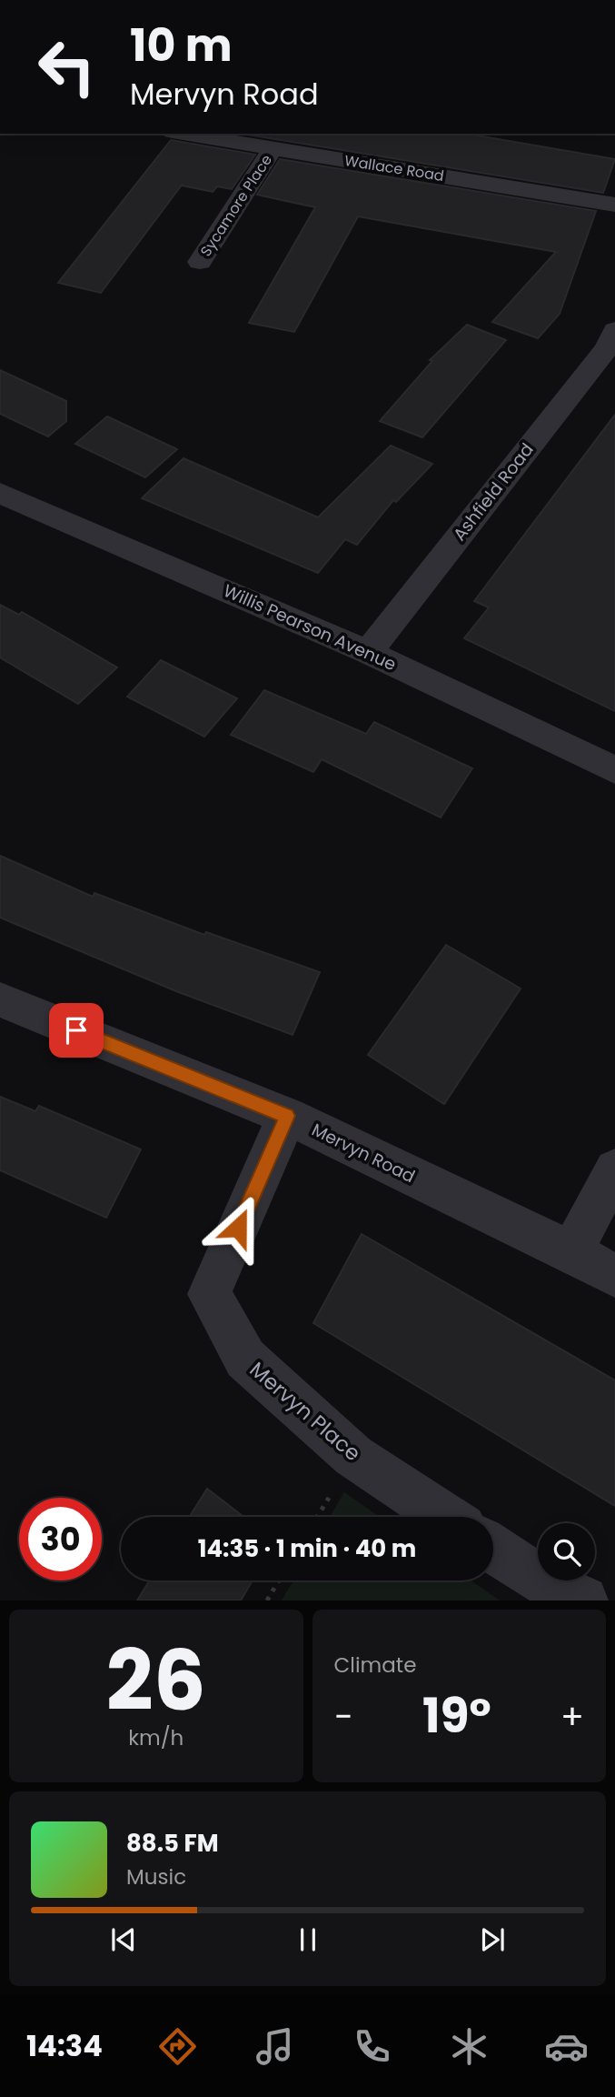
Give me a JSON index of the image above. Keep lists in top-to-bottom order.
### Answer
{
  "streets": {
    "street": [
      "Wallace Road",
      "Sycamore Place",
      "Ashfield Road",
      "Willis Pearson Avenue",
      "Mervyn Road",
      "Mervyn Place"
    ]
  },
  "crossings": [
    ["Wallace Road", "Sycamore Place"],
    ["Ashfield Road", "Willis Pearson Avenue"],
    ["Mervyn Road", "Mervyn Place"]
  ],
  "page": {
    "turn": ["10 m", "Mervyn Road"],
    "limit": "30",
    "trip": "14:35 · 1 min · 40 m",
    "tile": [
      ["26", "km/h"],
      "Climate"
    ],
    "heat": ["−", "19°", "+"],
    "song": ["88.5 FM", "Music"],
    "tabs": "14:34"
  }
}
